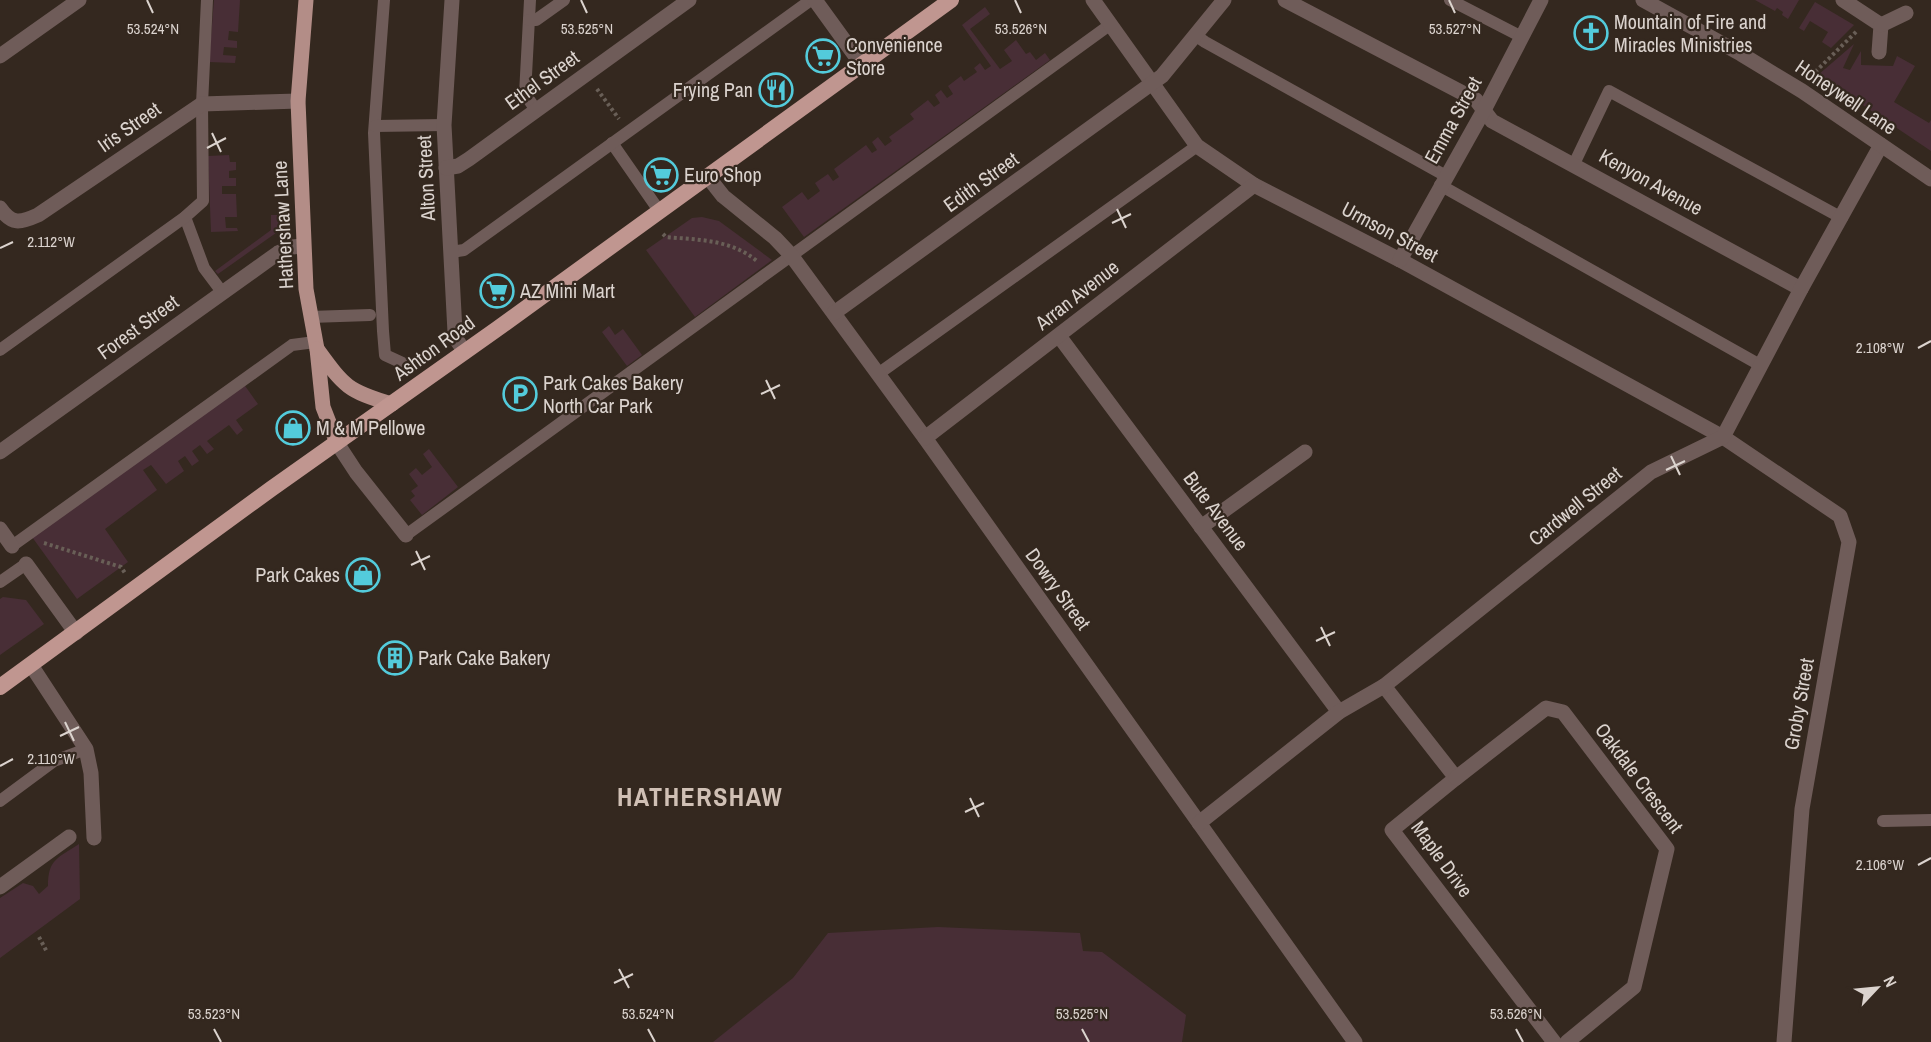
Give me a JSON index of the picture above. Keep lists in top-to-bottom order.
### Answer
{
  "streets": {
    "highway": ["Ashton Road"],
    "main road": ["Hathershaw Lane"],
    "street": [
      "Ethel Street",
      "Honeywell Lane",
      "Emma Street",
      "Iris Street",
      "Alton Street",
      "Edith Street",
      "Kenyon Avenue",
      "Urmson Street",
      "Arran Avenue",
      "Forest Street",
      "Cardwell Street",
      "Bute Avenue",
      "Dowry Street",
      "Groby Street",
      "Oakdale Crescent",
      "Maple Drive"
    ]
  },
  "crossings": [
    ["Ethel Street", "Alton Street"],
    ["Emma Street", "Kenyon Avenue"],
    ["Emma Street", "Urmson Street"],
    ["Alton Street", "Ashton Road"],
    ["Edith Street", "Urmson Street"],
    ["Edith Street", "Dowry Street"],
    ["Hathershaw Lane", "Forest Street"],
    ["Hathershaw Lane", "Ashton Road"],
    ["Urmson Street", "Arran Avenue"],
    ["Urmson Street", "Cardwell Street"],
    ["Urmson Street", "Groby Street"],
    ["Arran Avenue", "Bute Avenue"],
    ["Arran Avenue", "Dowry Street"],
    ["Ashton Road", "Dowry Street"],
    ["Cardwell Street", "Bute Avenue"],
    ["Cardwell Street", "Dowry Street"],
    ["Cardwell Street", "Groby Street"],
    ["Oakdale Crescent", "Maple Drive"]
  ],
  "districts": ["HATHERSHAW"],
  "places": {
    "church": ["Mountain of Fire and Miracles Ministries"],
    "supermarket": ["Convenience Store", "Euro Shop", "AZ Mini Mart"],
    "restaurant": ["Frying Pan"],
    "parking": ["Park Cakes Bakery North Car Park"],
    "shop": ["M & M Pellowe", "Park Cakes"],
    "building": ["Park Cake Bakery"]
  },
  "north": "top right",
  "coordinates": [
    "53.524°N",
    "53.525°N",
    "53.526°N",
    "53.527°N",
    "2.112°W",
    "2.108°W",
    "2.110°W",
    "2.106°W",
    "53.523°N"
  ]
}
